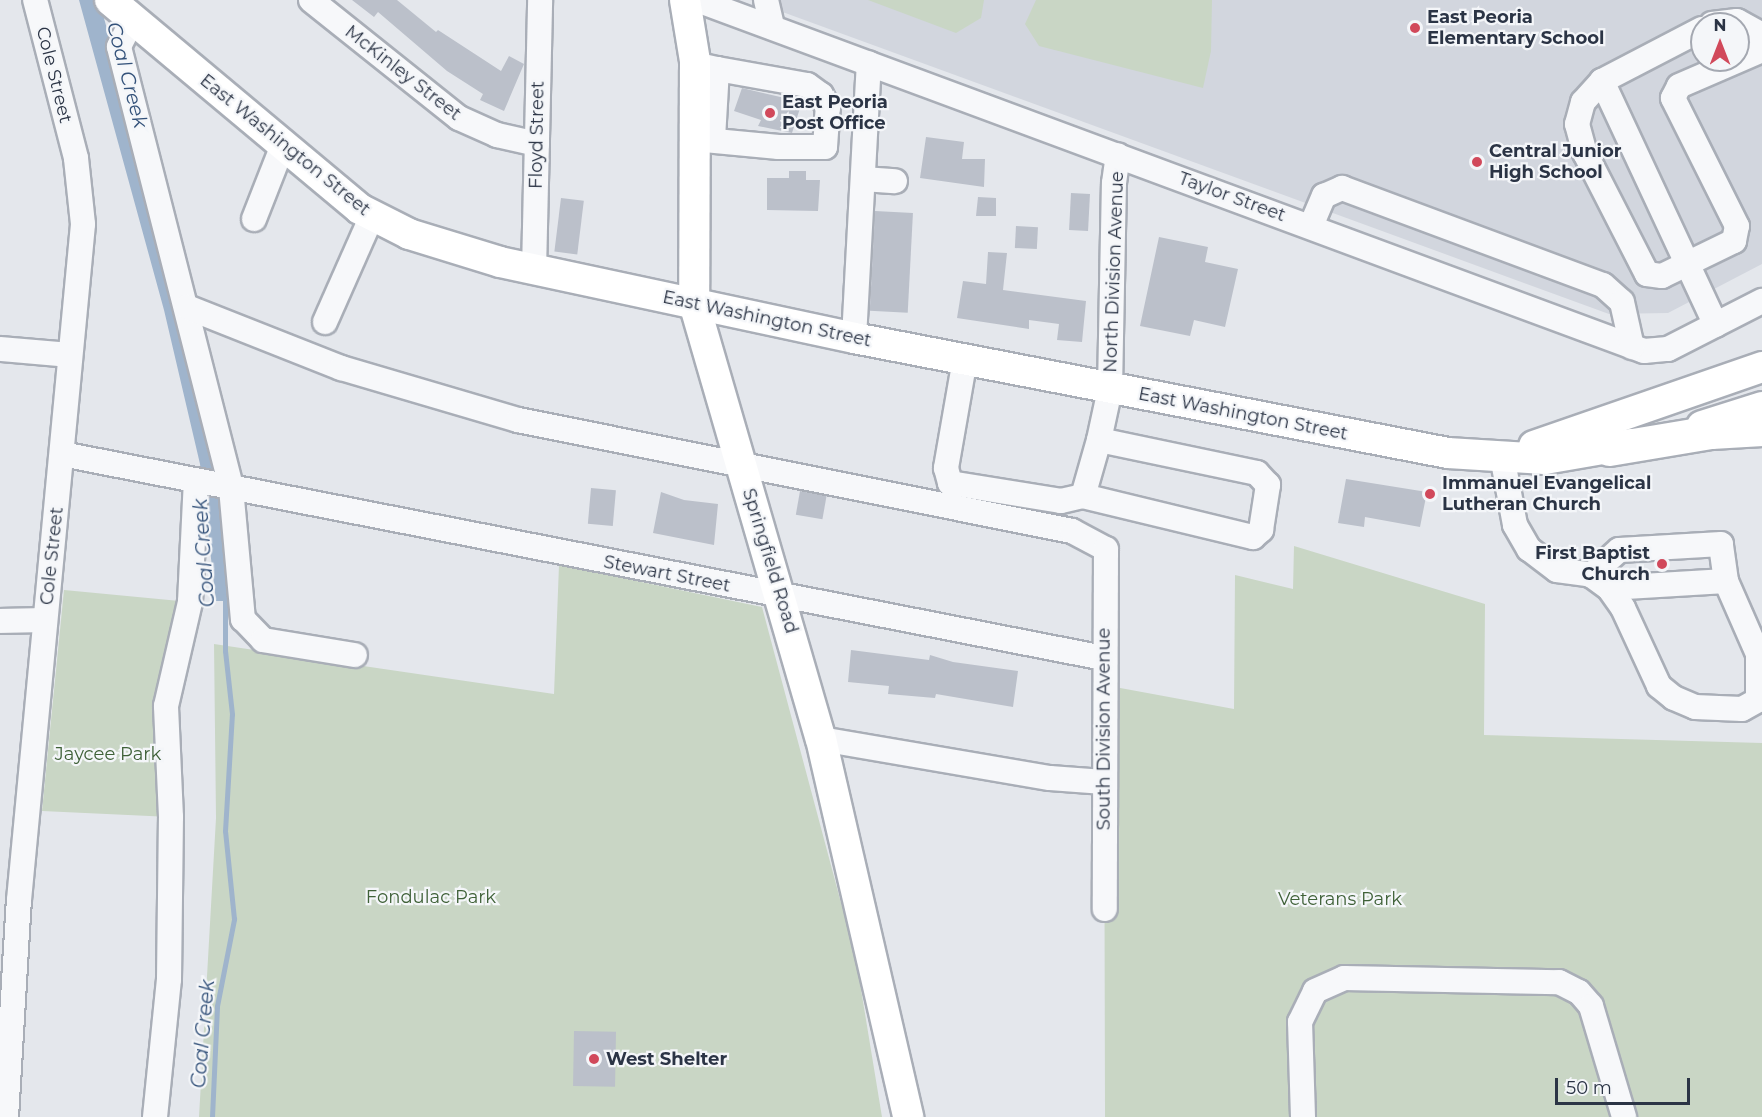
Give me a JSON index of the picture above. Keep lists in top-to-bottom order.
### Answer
{
  "streets": {
    "main road": ["East Washington Street", "Springfield Road"],
    "street": [
      "McKinley Street",
      "Cole Street",
      "Floyd Street",
      "Taylor Street",
      "North Division Avenue",
      "Stewart Street",
      "South Division Avenue"
    ]
  },
  "crossings": [
    ["McKinley Street", "Floyd Street"],
    ["Floyd Street", "East Washington Street"],
    ["East Washington Street", "North Division Avenue"],
    ["East Washington Street", "Springfield Road"],
    ["Taylor Street", "North Division Avenue"],
    ["Springfield Road", "Stewart Street"],
    ["Springfield Road", "South Division Avenue"],
    ["Stewart Street", "South Division Avenue"]
  ],
  "water": ["Coal Creek"],
  "parks": ["Jaycee Park", "Fondulac Park", "Veterans Park"],
  "places": [
    "East Peoria Elementary School",
    "East Peoria Post Office",
    "Central Junior High School",
    "Immanuel Evangelical Lutheran Church",
    "First Baptist Church",
    "West Shelter"
  ],
  "scale_bar": "50 m",
  "north": "top"
}
